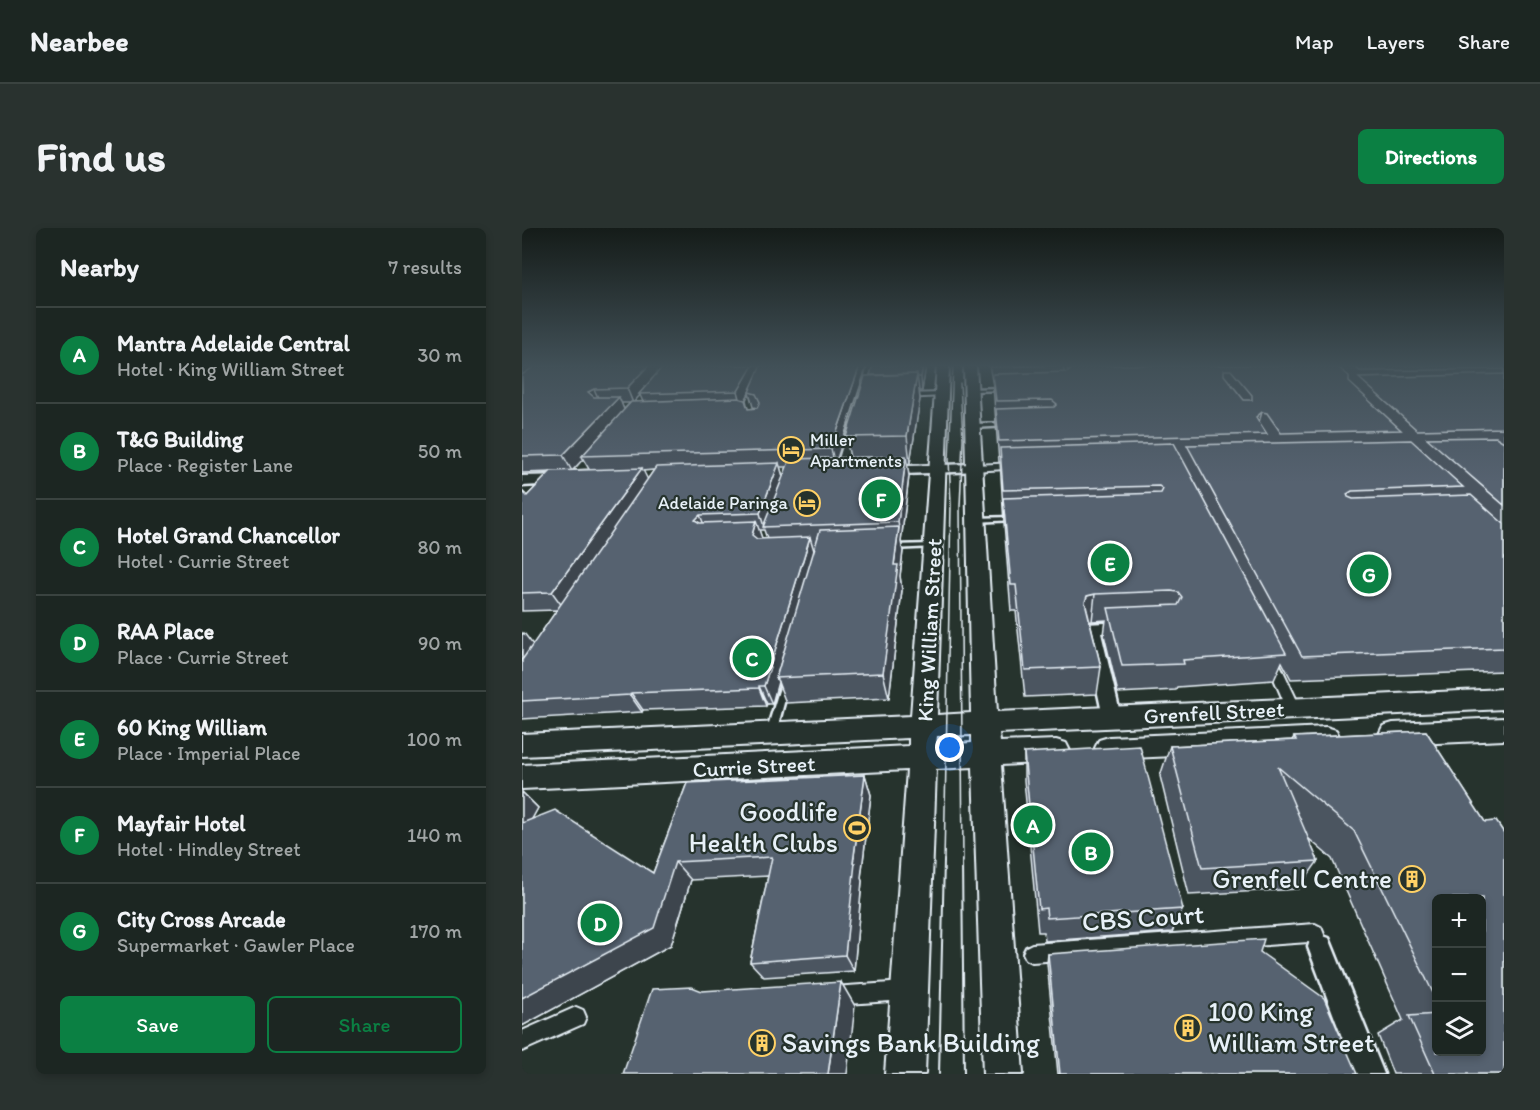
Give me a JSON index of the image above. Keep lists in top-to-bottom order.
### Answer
{
  "streets": {
    "main road": ["King William Street", "Grenfell Street", "Currie Street"],
    "street": ["CBS Court"]
  },
  "crossings": [
    ["King William Street", "Grenfell Street"],
    ["King William Street", "Currie Street"],
    ["Grenfell Street", "Currie Street"]
  ],
  "places": {
    "hotel": ["Miller Apartments", "Adelaide Paringa"],
    "sports": ["Goodlife Health Clubs"],
    "building": ["Grenfell Centre", "100 King William Street", "Savings Bank Building"]
  },
  "page": {
    "header": "Nearbee",
    "nav": ["Map", "Layers", "Share"],
    "buttons": [
      "Directions",
      ["Save", "Share"]
    ],
    "title": "Find us",
    "heading": ["Nearby", "7 results"],
    "list": [
      {
        "mark": "A",
        "name": "Mantra Adelaide Central",
        "note": "Hotel · King William Street",
        "value": "30 m"
      },
      {
        "mark": "B",
        "name": "T&G Building",
        "note": "Place · Register Lane",
        "value": "50 m"
      },
      {
        "mark": "C",
        "name": "Hotel Grand Chancellor",
        "note": "Hotel · Currie Street",
        "value": "80 m"
      },
      {
        "mark": "D",
        "name": "RAA Place",
        "note": "Place · Currie Street",
        "value": "90 m"
      },
      {
        "mark": "E",
        "name": "60 King William",
        "note": "Place · Imperial Place",
        "value": "100 m"
      },
      {
        "mark": "F",
        "name": "Mayfair Hotel",
        "note": "Hotel · Hindley Street",
        "value": "140 m"
      },
      {
        "mark": "G",
        "name": "City Cross Arcade",
        "note": "Supermarket · Gawler Place",
        "value": "170 m"
      }
    ],
    "pins": [
      "F",
      "E",
      "G",
      "C",
      "A",
      "B",
      "D"
    ],
    "map_buttons": ["+", "−"]
  }
}
